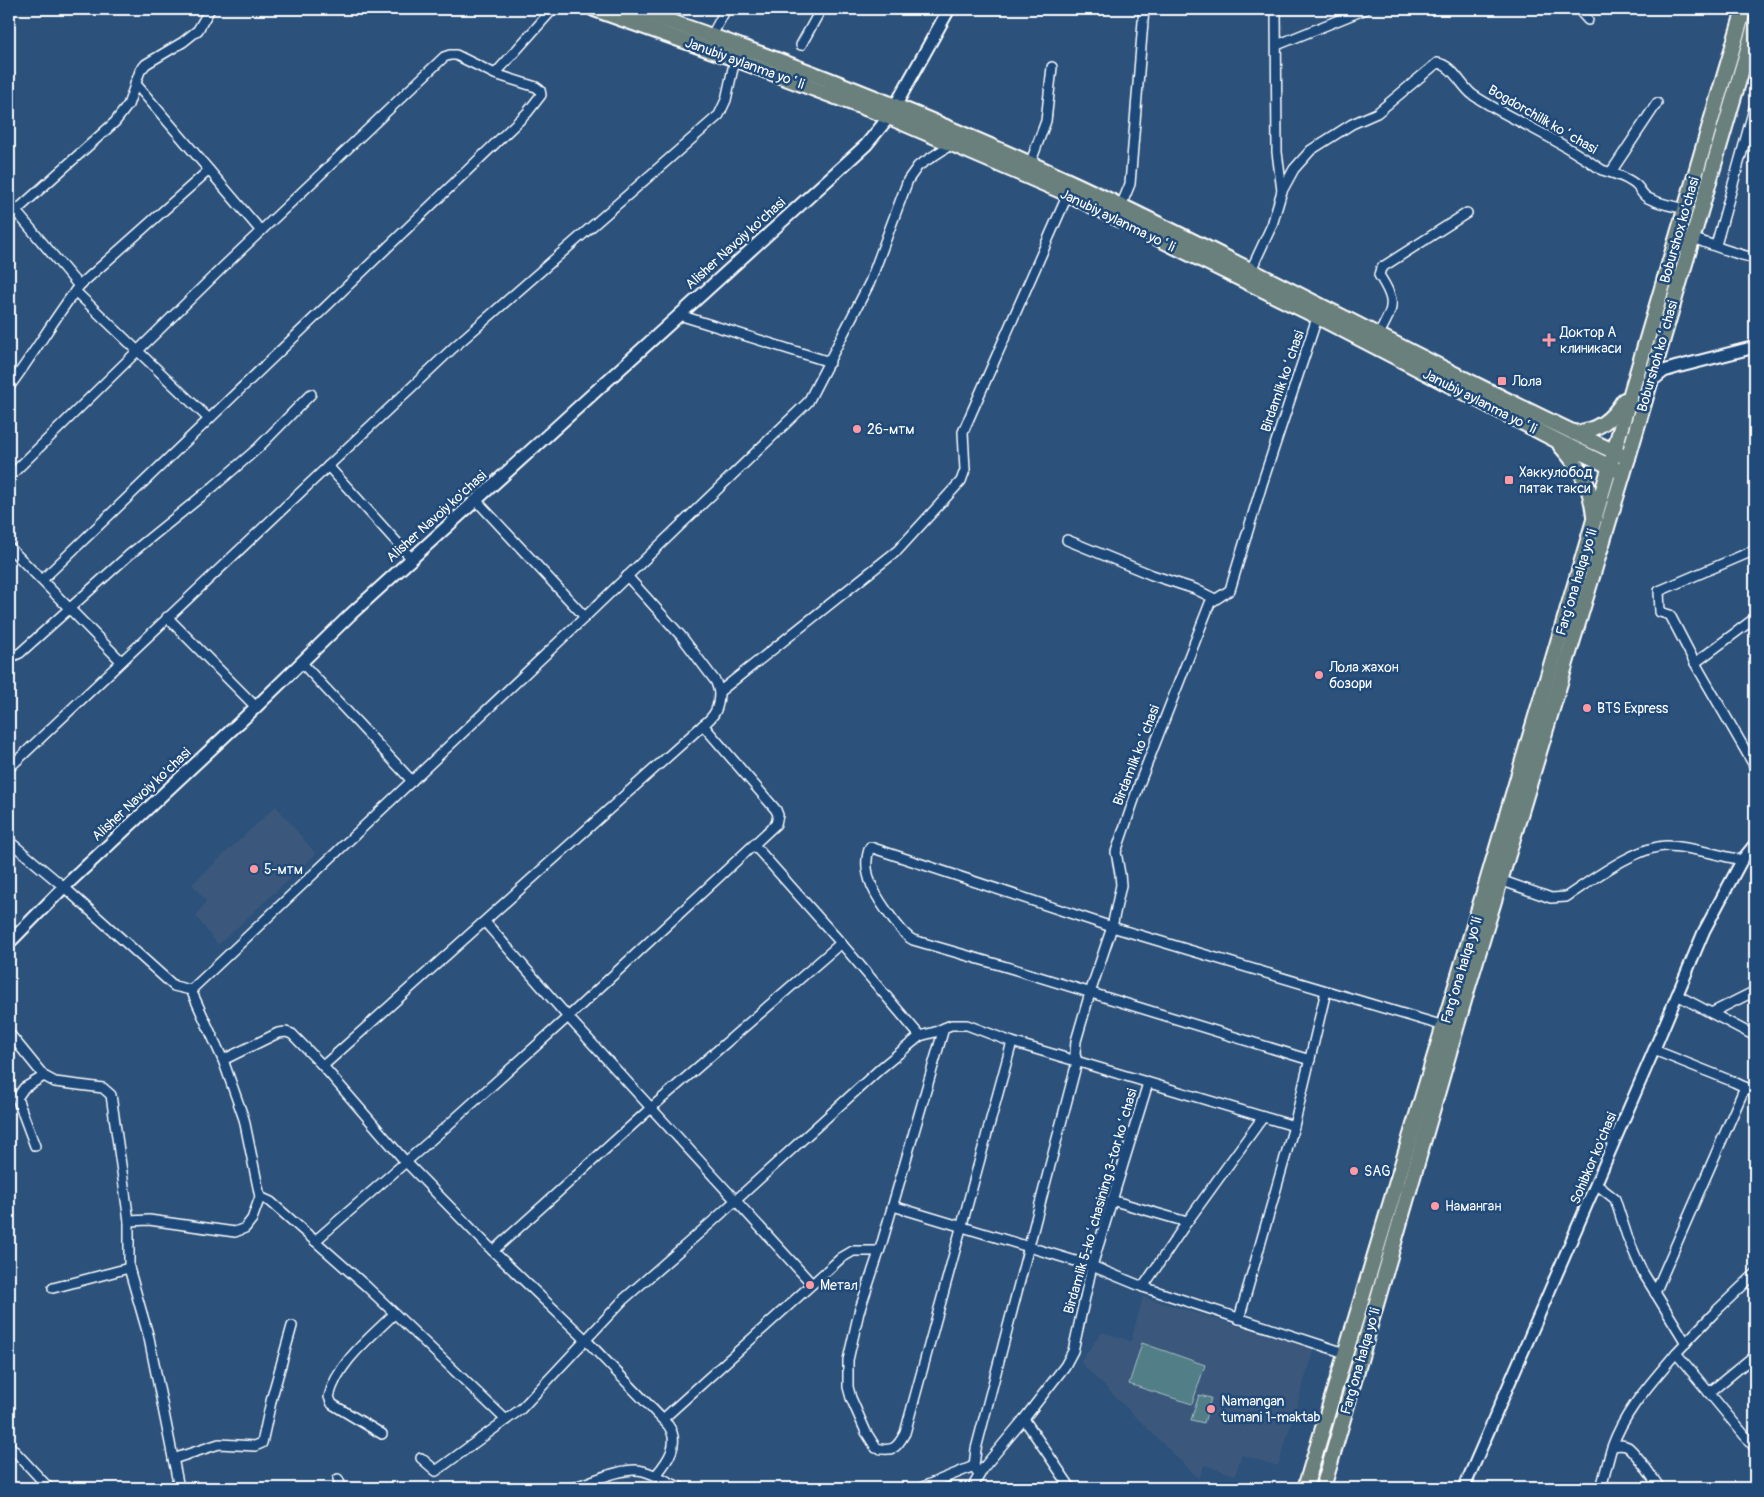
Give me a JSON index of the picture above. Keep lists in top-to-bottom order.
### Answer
{
  "streets": {
    "main road": [
      "Janubiy aylanma yoʻli",
      "Boburshox ko'chasi",
      "Alisher Navoiy ko'chasi",
      "Boburshoh koʻchasi",
      "Farg‘ona halqa yo‘li"
    ],
    "street": [
      "Bogdorchilik koʻchasi",
      "Birdamlik koʻchasi",
      "Sohibkor ko'chasi",
      "Birdamlik 5-koʻchasining 3-tor koʻchasi"
    ]
  },
  "crossings": [
    ["Janubiy aylanma yoʻli", "Bogdorchilik koʻchasi"],
    ["Janubiy aylanma yoʻli", "Boburshox ko'chasi"],
    ["Janubiy aylanma yoʻli", "Alisher Navoiy ko'chasi"],
    ["Janubiy aylanma yoʻli", "Boburshoh koʻchasi"],
    ["Janubiy aylanma yoʻli", "Birdamlik koʻchasi"],
    ["Janubiy aylanma yoʻli", "Farg‘ona halqa yo‘li"],
    ["Bogdorchilik koʻchasi", "Boburshox ko'chasi"],
    ["Boburshox ko'chasi", "Farg‘ona halqa yo‘li"],
    ["Boburshoh koʻchasi", "Farg‘ona halqa yo‘li"]
  ],
  "places": {
    "health": ["Доктор А клиникаси"],
    "transit": ["Лола", "Хаккулобод пятак такси"],
    "other": [
      "26-мтм",
      "Лола жахон бозори",
      "BTS Express",
      "5-мтм",
      "SAG",
      "Наманган",
      "Метал",
      "Namangan tumani 1-maktab"
    ]
  }
}
